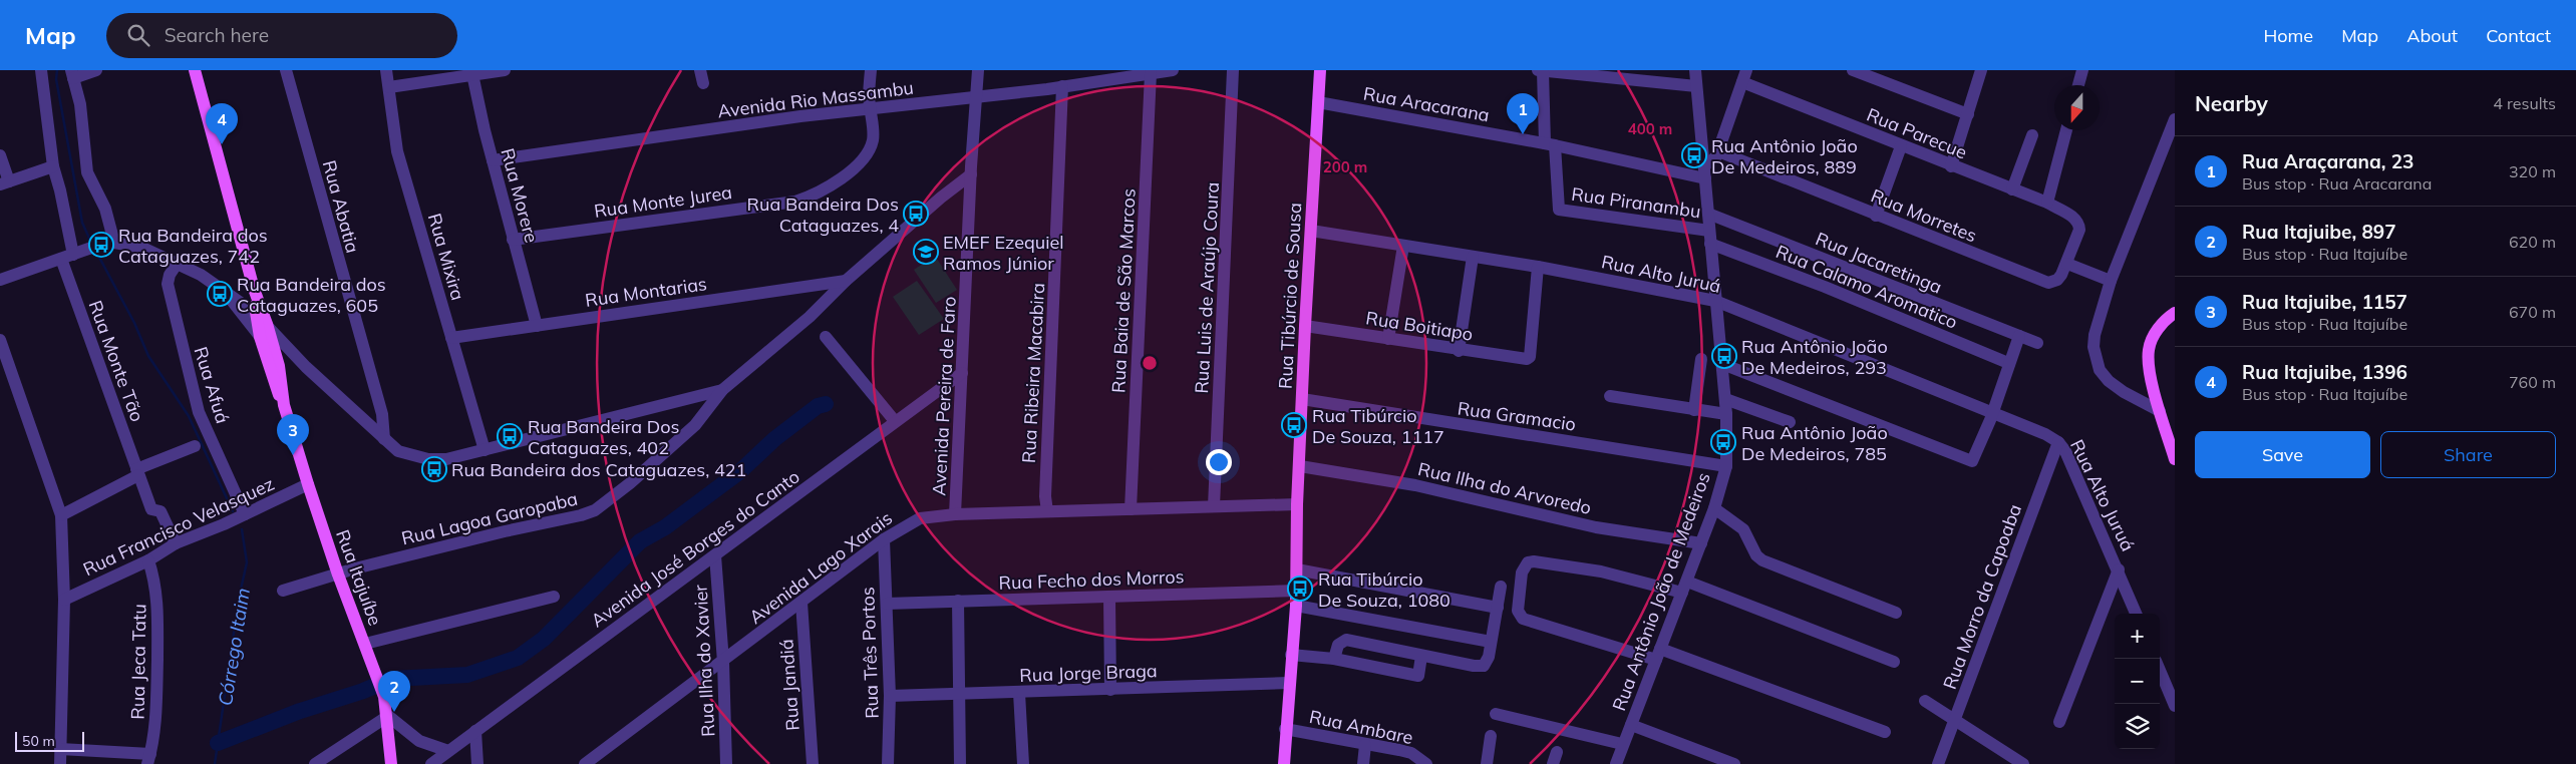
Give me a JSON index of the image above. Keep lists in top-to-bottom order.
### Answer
{
  "streets": {
    "main road": ["Rua Tibúrcio de Sousa", "Rua Itajuíbe"],
    "street": [
      "Avenida Rio Massambu",
      "Rua Aracarana",
      "Rua Parecue",
      "Rua Morere",
      "Rua Monte Jurea",
      "Rua Piranambu",
      "Rua Abatia",
      "Rua Morretes",
      "Rua Mixira",
      "Rua Jacaretinga",
      "Rua Alto Juruá",
      "Rua Calamo Aromatico",
      "Rua Luis de Araújo Coura",
      "Rua Baia de São Marcos",
      "Rua Montarias",
      "Rua Boitiapo",
      "Rua Monte Tão",
      "Rua Ribeira Macabira",
      "Rua Afuá",
      "Avenida Pereira de Faro",
      "Rua Gramacio",
      "Rua Ilha do Arvoredo",
      "Rua Lagoa Garopaba",
      "Rua Francisco Velasquez",
      "Avenida José Borges do Canto",
      "Avenida Lago Xarais",
      "Rua Fecho dos Morros",
      "Rua Antônio João de Medeiros",
      "Rua Morro da Capoaba",
      "Rua Três Portos",
      "Rua Ilha do Xavier",
      "Rua Jeca Tatu",
      "Rua Jorge Braga",
      "Rua Jandiá",
      "Rua Ambare"
    ]
  },
  "crossings": [
    ["Avenida Rio Massambu", "Rua Morere"],
    ["Avenida Rio Massambu", "Rua Monte Jurea"],
    ["Avenida Rio Massambu", "Rua Baia de São Marcos"],
    ["Avenida Rio Massambu", "Rua Ribeira Macabira"],
    ["Avenida Rio Massambu", "Avenida Pereira de Faro"],
    ["Rua Aracarana", "Rua Piranambu"],
    ["Rua Aracarana", "Rua Tibúrcio de Sousa"],
    ["Rua Aracarana", "Rua Antônio João de Medeiros"],
    ["Rua Parecue", "Rua Morretes"],
    ["Rua Morere", "Rua Monte Jurea"],
    ["Rua Morere", "Rua Montarias"],
    ["Rua Piranambu", "Rua Antônio João de Medeiros"],
    ["Rua Mixira", "Rua Montarias"],
    ["Rua Jacaretinga", "Rua Antônio João de Medeiros"],
    ["Rua Alto Juruá", "Rua Tibúrcio de Sousa"],
    ["Rua Alto Juruá", "Rua Boitiapo"],
    ["Rua Alto Juruá", "Rua Antônio João de Medeiros"],
    ["Rua Alto Juruá", "Rua Morro da Capoaba"],
    ["Rua Calamo Aromatico", "Rua Antônio João de Medeiros"],
    ["Rua Luis de Araújo Coura", "Avenida Lago Xarais"],
    ["Rua Baia de São Marcos", "Avenida Lago Xarais"],
    ["Rua Tibúrcio de Sousa", "Rua Boitiapo"],
    ["Rua Tibúrcio de Sousa", "Rua Gramacio"],
    ["Rua Tibúrcio de Sousa", "Rua Ilha do Arvoredo"],
    ["Rua Tibúrcio de Sousa", "Avenida Lago Xarais"],
    ["Rua Tibúrcio de Sousa", "Rua Fecho dos Morros"],
    ["Rua Tibúrcio de Sousa", "Rua Jorge Braga"],
    ["Rua Tibúrcio de Sousa", "Rua Ambare"],
    ["Rua Monte Tão", "Rua Francisco Velasquez"],
    ["Rua Ribeira Macabira", "Avenida Lago Xarais"],
    ["Rua Afuá", "Rua Francisco Velasquez"],
    ["Avenida Pereira de Faro", "Avenida José Borges do Canto"],
    ["Avenida Pereira de Faro", "Avenida Lago Xarais"],
    ["Rua Gramacio", "Rua Antônio João de Medeiros"],
    ["Rua Ilha do Arvoredo", "Rua Antônio João de Medeiros"],
    ["Rua Lagoa Garopaba", "Rua Itajuíbe"],
    ["Rua Francisco Velasquez", "Rua Itajuíbe"],
    ["Rua Francisco Velasquez", "Rua Jeca Tatu"],
    ["Avenida José Borges do Canto", "Rua Ilha do Xavier"],
    ["Avenida Lago Xarais", "Rua Três Portos"],
    ["Avenida Lago Xarais", "Rua Ilha do Xavier"],
    ["Avenida Lago Xarais", "Rua Jandiá"],
    ["Rua Fecho dos Morros", "Rua Três Portos"],
    ["Rua Três Portos", "Rua Jorge Braga"]
  ],
  "water": ["Córrego Itaim"],
  "places": {
    "bus stop": [
      "Rua Antônio João De Medeiros, 889",
      "Rua Bandeira Dos Cataguazes, 4",
      "Rua Bandeira dos Cataguazes, 742",
      "Rua Bandeira dos Cataguazes, 605",
      "Rua Antônio João De Medeiros, 293",
      "Rua Tibúrcio De Souza, 1117",
      "Rua Bandeira Dos Cataguazes, 402",
      "Rua Antônio João De Medeiros, 785",
      "Rua Bandeira dos Cataguazes, 421",
      "Rua Tibúrcio De Souza, 1080"
    ],
    "school or university": ["EMEF Ezequiel Ramos Júnior"]
  },
  "scale_bar": "50 m",
  "north": "bottom",
  "page": {
    "header": "Map",
    "search": "Search here",
    "nav": [
      "Home",
      "Map",
      "About",
      "Contact"
    ],
    "heading": ["Nearby", "4 results"],
    "pins": [
      "1",
      "4",
      "3",
      "2"
    ],
    "list": [
      {
        "mark": "1",
        "name": "Rua Araçarana, 23",
        "note": "Bus stop · Rua Aracarana",
        "value": "320 m"
      },
      {
        "mark": "2",
        "name": "Rua Itajuibe, 897",
        "note": "Bus stop · Rua Itajuíbe",
        "value": "620 m"
      },
      {
        "mark": "3",
        "name": "Rua Itajuibe, 1157",
        "note": "Bus stop · Rua Itajuíbe",
        "value": "670 m"
      },
      {
        "mark": "4",
        "name": "Rua Itajuibe, 1396",
        "note": "Bus stop · Rua Itajuíbe",
        "value": "760 m"
      }
    ],
    "buttons": ["Save", "Share"],
    "map_buttons": ["+", "−"],
    "scale": "50 m"
  },
  "rings": ["400 m", "200 m"]
}
